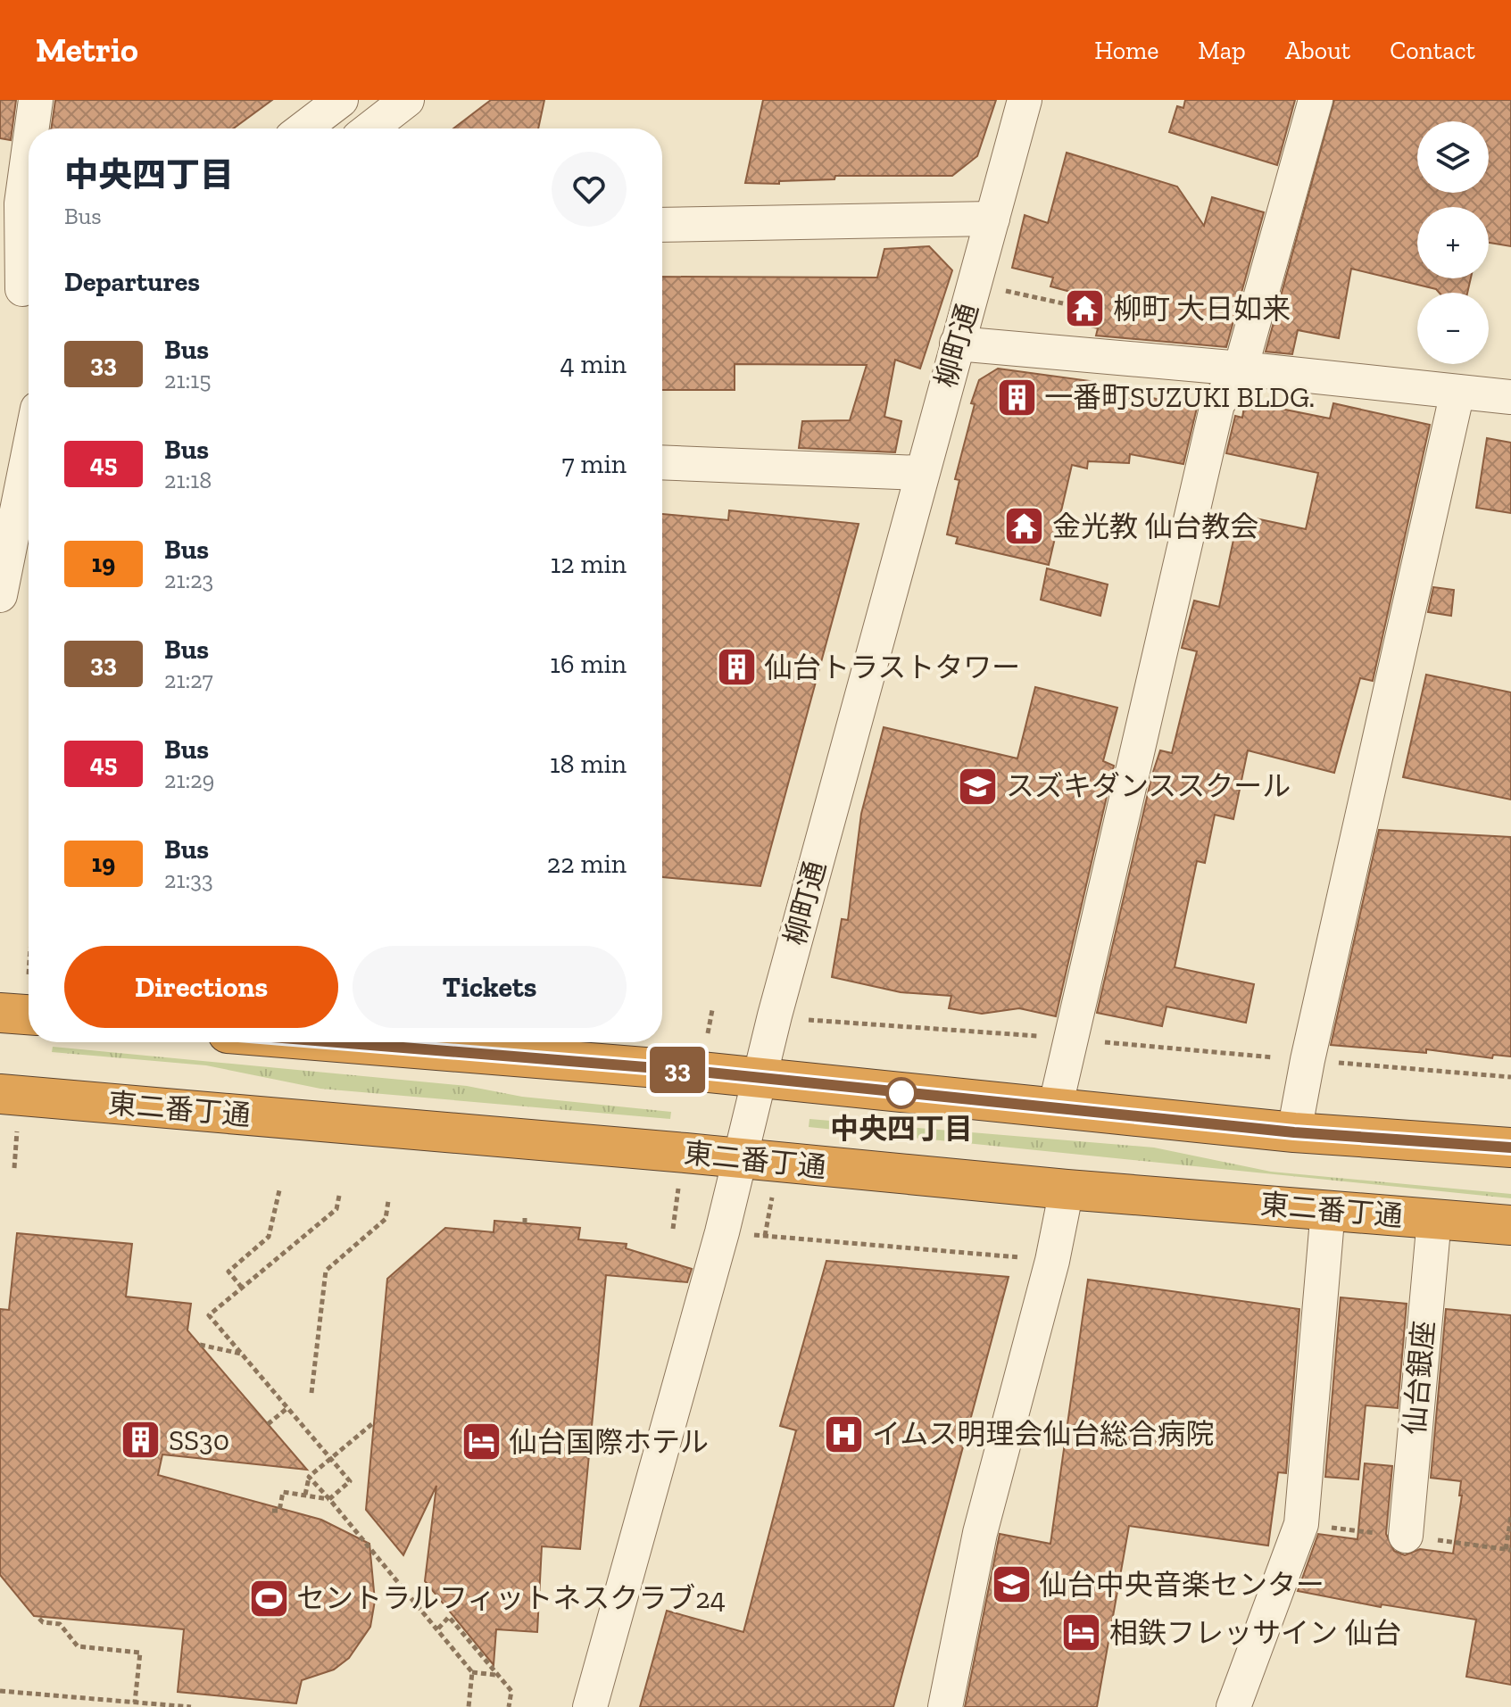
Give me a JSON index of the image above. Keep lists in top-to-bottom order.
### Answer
{
  "streets": {
    "highway": ["東二番丁通"],
    "street": ["柳町通", "仙台銀座"]
  },
  "crossings": [
    ["柳町通", "東二番丁通"],
    ["東二番丁通", "仙台銀座"]
  ],
  "places": {
    "temple": ["柳町 大日如来", "金光教 仙台教会"],
    "building": ["一番町SUZUKI BLDG.", "仙台トラストタワー", "SS30"],
    "school or university": ["スズキダンススクール", "仙台中央音楽センター"],
    "other": ["中央四丁目"],
    "hospital": ["イムス明理会仙台総合病院"],
    "hotel": ["仙台国際ホテル", "相鉄フレッサイン 仙台"],
    "sports": ["セントラルフィットネスクラブ24"]
  },
  "lines": ["bus line 33"],
  "page": {
    "header": "Metrio",
    "nav": [
      "Home",
      "Map",
      "About",
      "Contact"
    ],
    "on_map": "33",
    "map_buttons": ["+", "−"],
    "heading": [
      ["中央四丁目", "Bus"],
      "Departures"
    ],
    "list": [
      {
        "mark": "33",
        "name": "Bus",
        "note": "21:15",
        "value": "4 min"
      },
      {
        "mark": "45",
        "name": "Bus",
        "note": "21:18",
        "value": "7 min"
      },
      {
        "mark": "19",
        "name": "Bus",
        "note": "21:23",
        "value": "12 min"
      },
      {
        "mark": "33",
        "name": "Bus",
        "note": "21:27",
        "value": "16 min"
      },
      {
        "mark": "45",
        "name": "Bus",
        "note": "21:29",
        "value": "18 min"
      },
      {
        "mark": "19",
        "name": "Bus",
        "note": "21:33",
        "value": "22 min"
      }
    ],
    "buttons": ["Directions", "Tickets"]
  }
}
